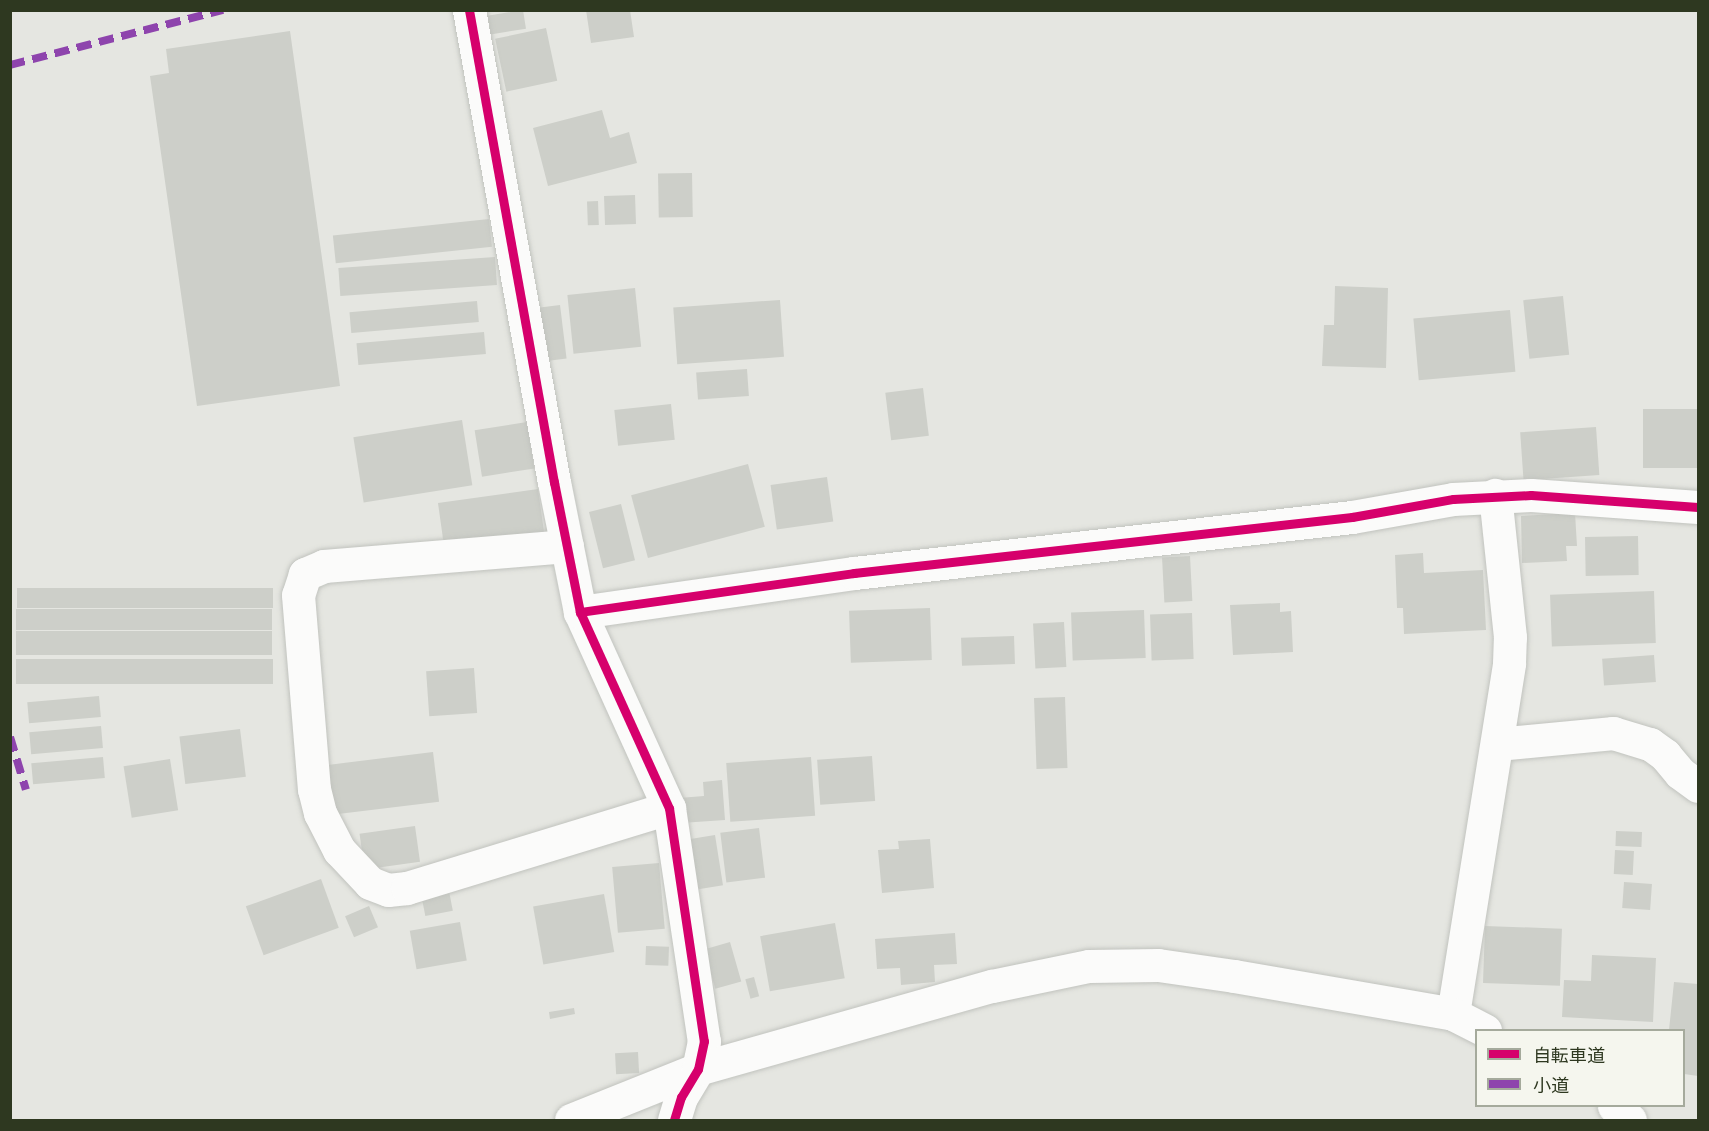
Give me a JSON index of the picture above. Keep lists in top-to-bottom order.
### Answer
{
  "legend": ["自転車道", "小道"]
}
